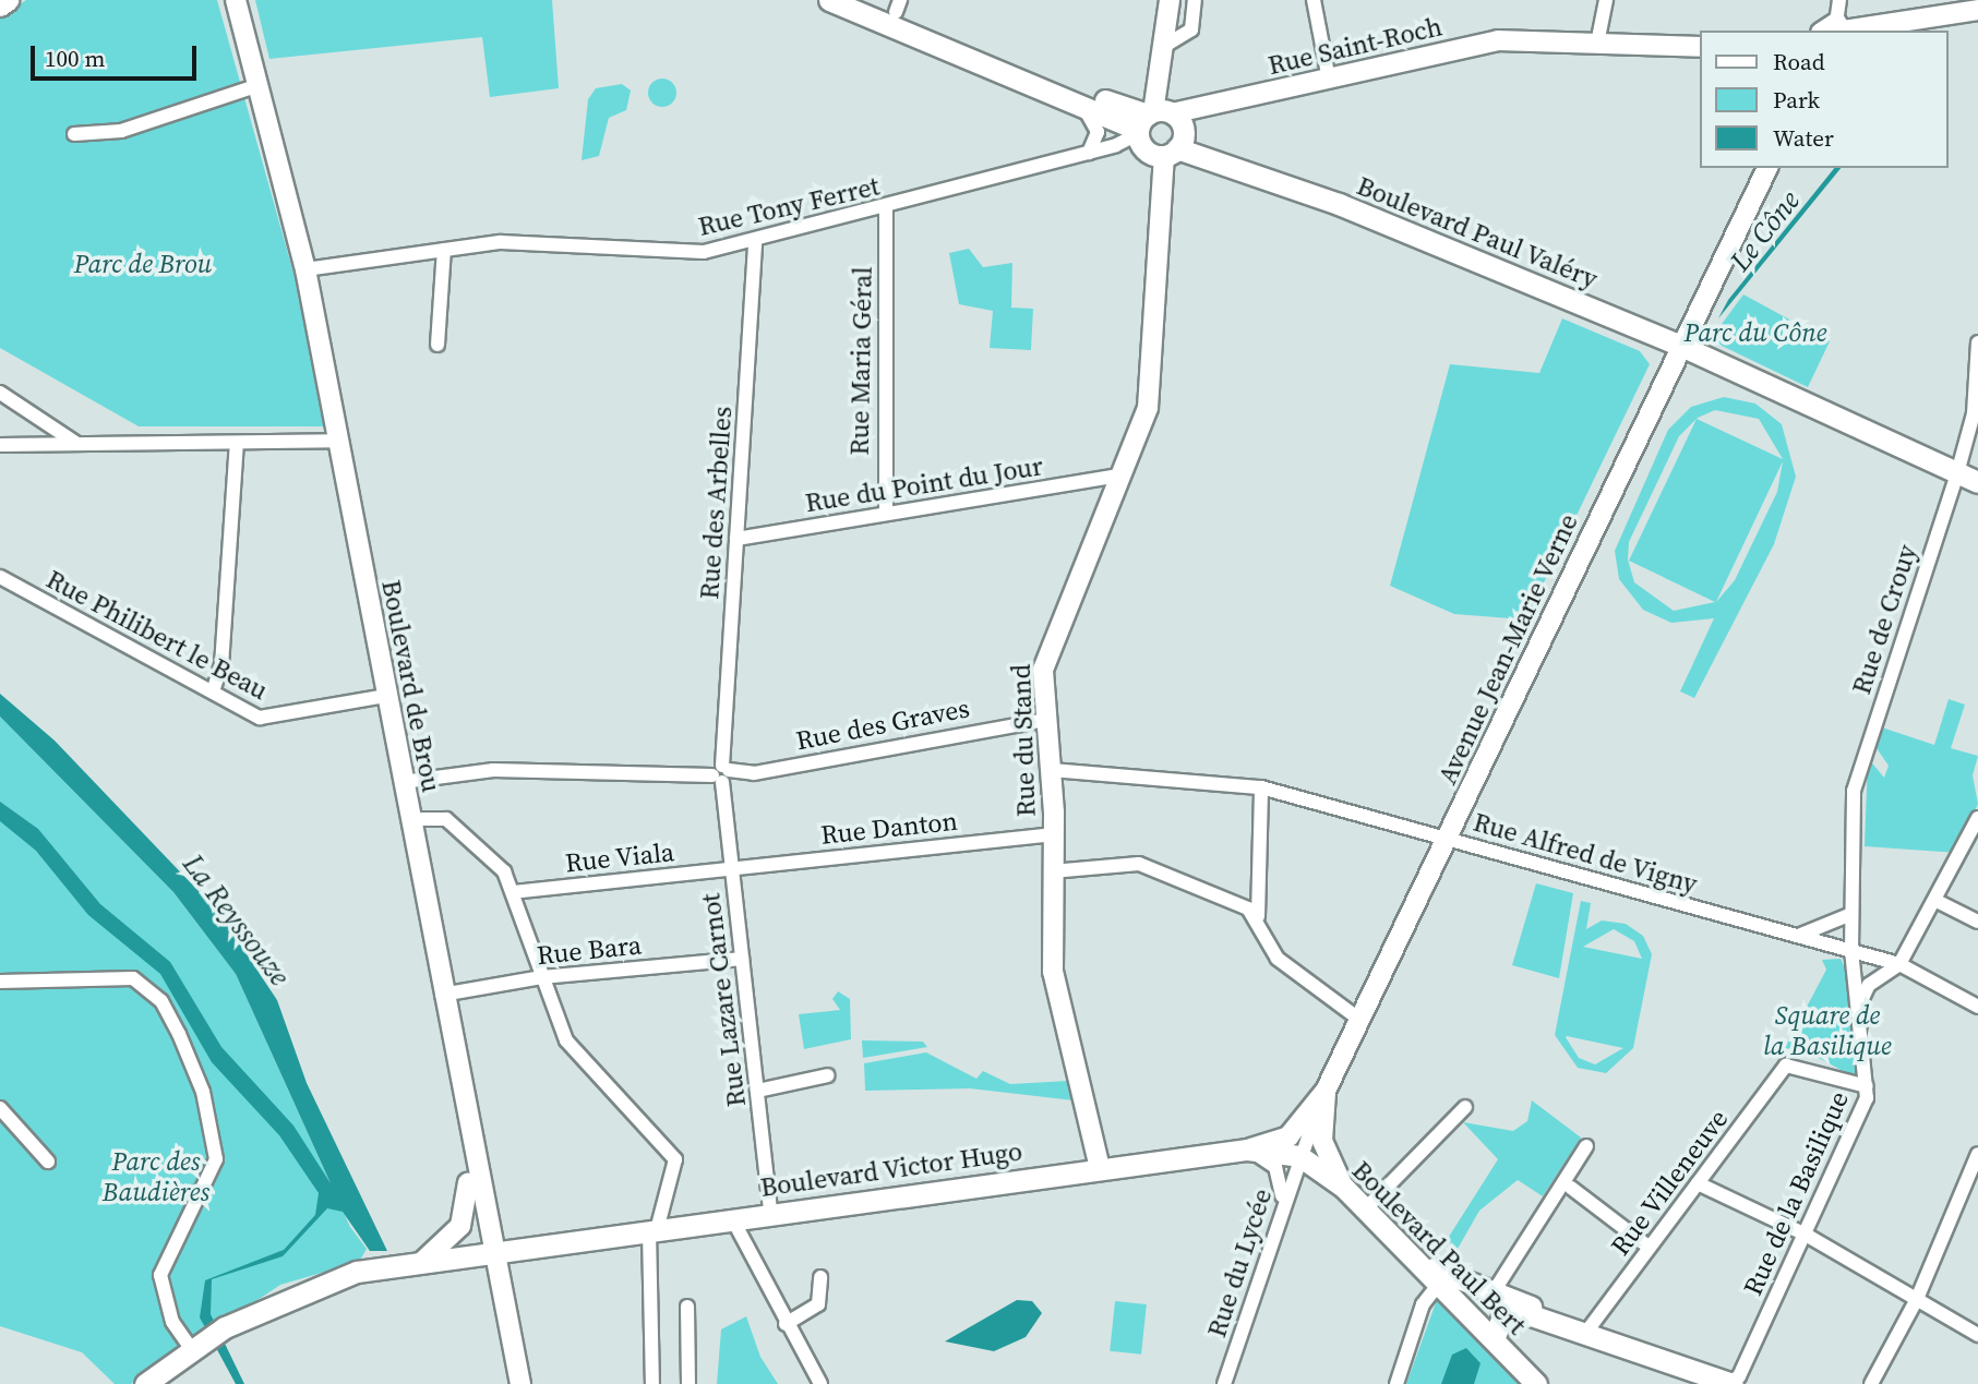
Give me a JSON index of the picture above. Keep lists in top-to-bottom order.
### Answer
{
  "streets": {
    "main road": ["Boulevard Paul Valéry", "Boulevard Victor Hugo", "Boulevard Paul Bert"],
    "street": [
      "Rue Saint-Roch",
      "Rue Tony Ferret",
      "Rue Maria Géral",
      "Rue du Point du Jour",
      "Rue des Arbelles",
      "Rue de Crouy",
      "Rue Philibert le Beau",
      "Avenue Jean-Marie Verne",
      "Boulevard de Brou",
      "Rue des Graves",
      "Rue du Stand",
      "Rue Danton",
      "Rue Alfred de Vigny",
      "Rue Viala",
      "Rue Bara",
      "Rue Lazare Carnot",
      "Rue Villeneuve",
      "Rue de la Basilique",
      "Rue du Lycée"
    ]
  },
  "crossings": [
    ["Rue Saint-Roch", "Rue Tony Ferret"],
    ["Rue Saint-Roch", "Boulevard Paul Valéry"],
    ["Rue Saint-Roch", "Rue du Stand"],
    ["Rue Tony Ferret", "Boulevard Paul Valéry"],
    ["Rue Tony Ferret", "Rue Maria Géral"],
    ["Rue Tony Ferret", "Rue des Arbelles"],
    ["Rue Tony Ferret", "Boulevard de Brou"],
    ["Rue Tony Ferret", "Rue du Stand"],
    ["Boulevard Paul Valéry", "Rue de Crouy"],
    ["Boulevard Paul Valéry", "Avenue Jean-Marie Verne"],
    ["Boulevard Paul Valéry", "Rue du Stand"],
    ["Rue Maria Géral", "Rue du Point du Jour"],
    ["Rue du Point du Jour", "Rue des Arbelles"],
    ["Rue du Point du Jour", "Rue du Stand"],
    ["Rue des Arbelles", "Rue des Graves"],
    ["Rue des Arbelles", "Rue Lazare Carnot"],
    ["Rue de Crouy", "Rue Alfred de Vigny"],
    ["Rue de Crouy", "Rue de la Basilique"],
    ["Rue Philibert le Beau", "Boulevard de Brou"],
    ["Avenue Jean-Marie Verne", "Rue Alfred de Vigny"],
    ["Avenue Jean-Marie Verne", "Boulevard Victor Hugo"],
    ["Avenue Jean-Marie Verne", "Boulevard Paul Bert"],
    ["Avenue Jean-Marie Verne", "Rue du Lycée"],
    ["Boulevard de Brou", "Rue des Graves"],
    ["Boulevard de Brou", "Rue Bara"],
    ["Boulevard de Brou", "Boulevard Victor Hugo"],
    ["Rue des Graves", "Rue du Stand"],
    ["Rue des Graves", "Rue Lazare Carnot"],
    ["Rue du Stand", "Rue Danton"],
    ["Rue du Stand", "Rue Alfred de Vigny"],
    ["Rue du Stand", "Boulevard Victor Hugo"],
    ["Rue Danton", "Rue Viala"],
    ["Rue Danton", "Rue Lazare Carnot"],
    ["Rue Alfred de Vigny", "Rue de la Basilique"],
    ["Rue Viala", "Rue Lazare Carnot"],
    ["Rue Bara", "Rue Lazare Carnot"],
    ["Rue Lazare Carnot", "Boulevard Victor Hugo"],
    ["Boulevard Victor Hugo", "Boulevard Paul Bert"],
    ["Boulevard Victor Hugo", "Rue du Lycée"],
    ["Rue Villeneuve", "Rue de la Basilique"],
    ["Boulevard Paul Bert", "Rue du Lycée"]
  ],
  "water": ["Le Cône", "La Reyssouze"],
  "parks": [
    "Parc de Brou",
    "Parc du Cône",
    "Square de la Basilique",
    "Parc des Baudières"
  ],
  "legend": ["Road", "Park", "Water"],
  "scale_bar": "100 m"
}
